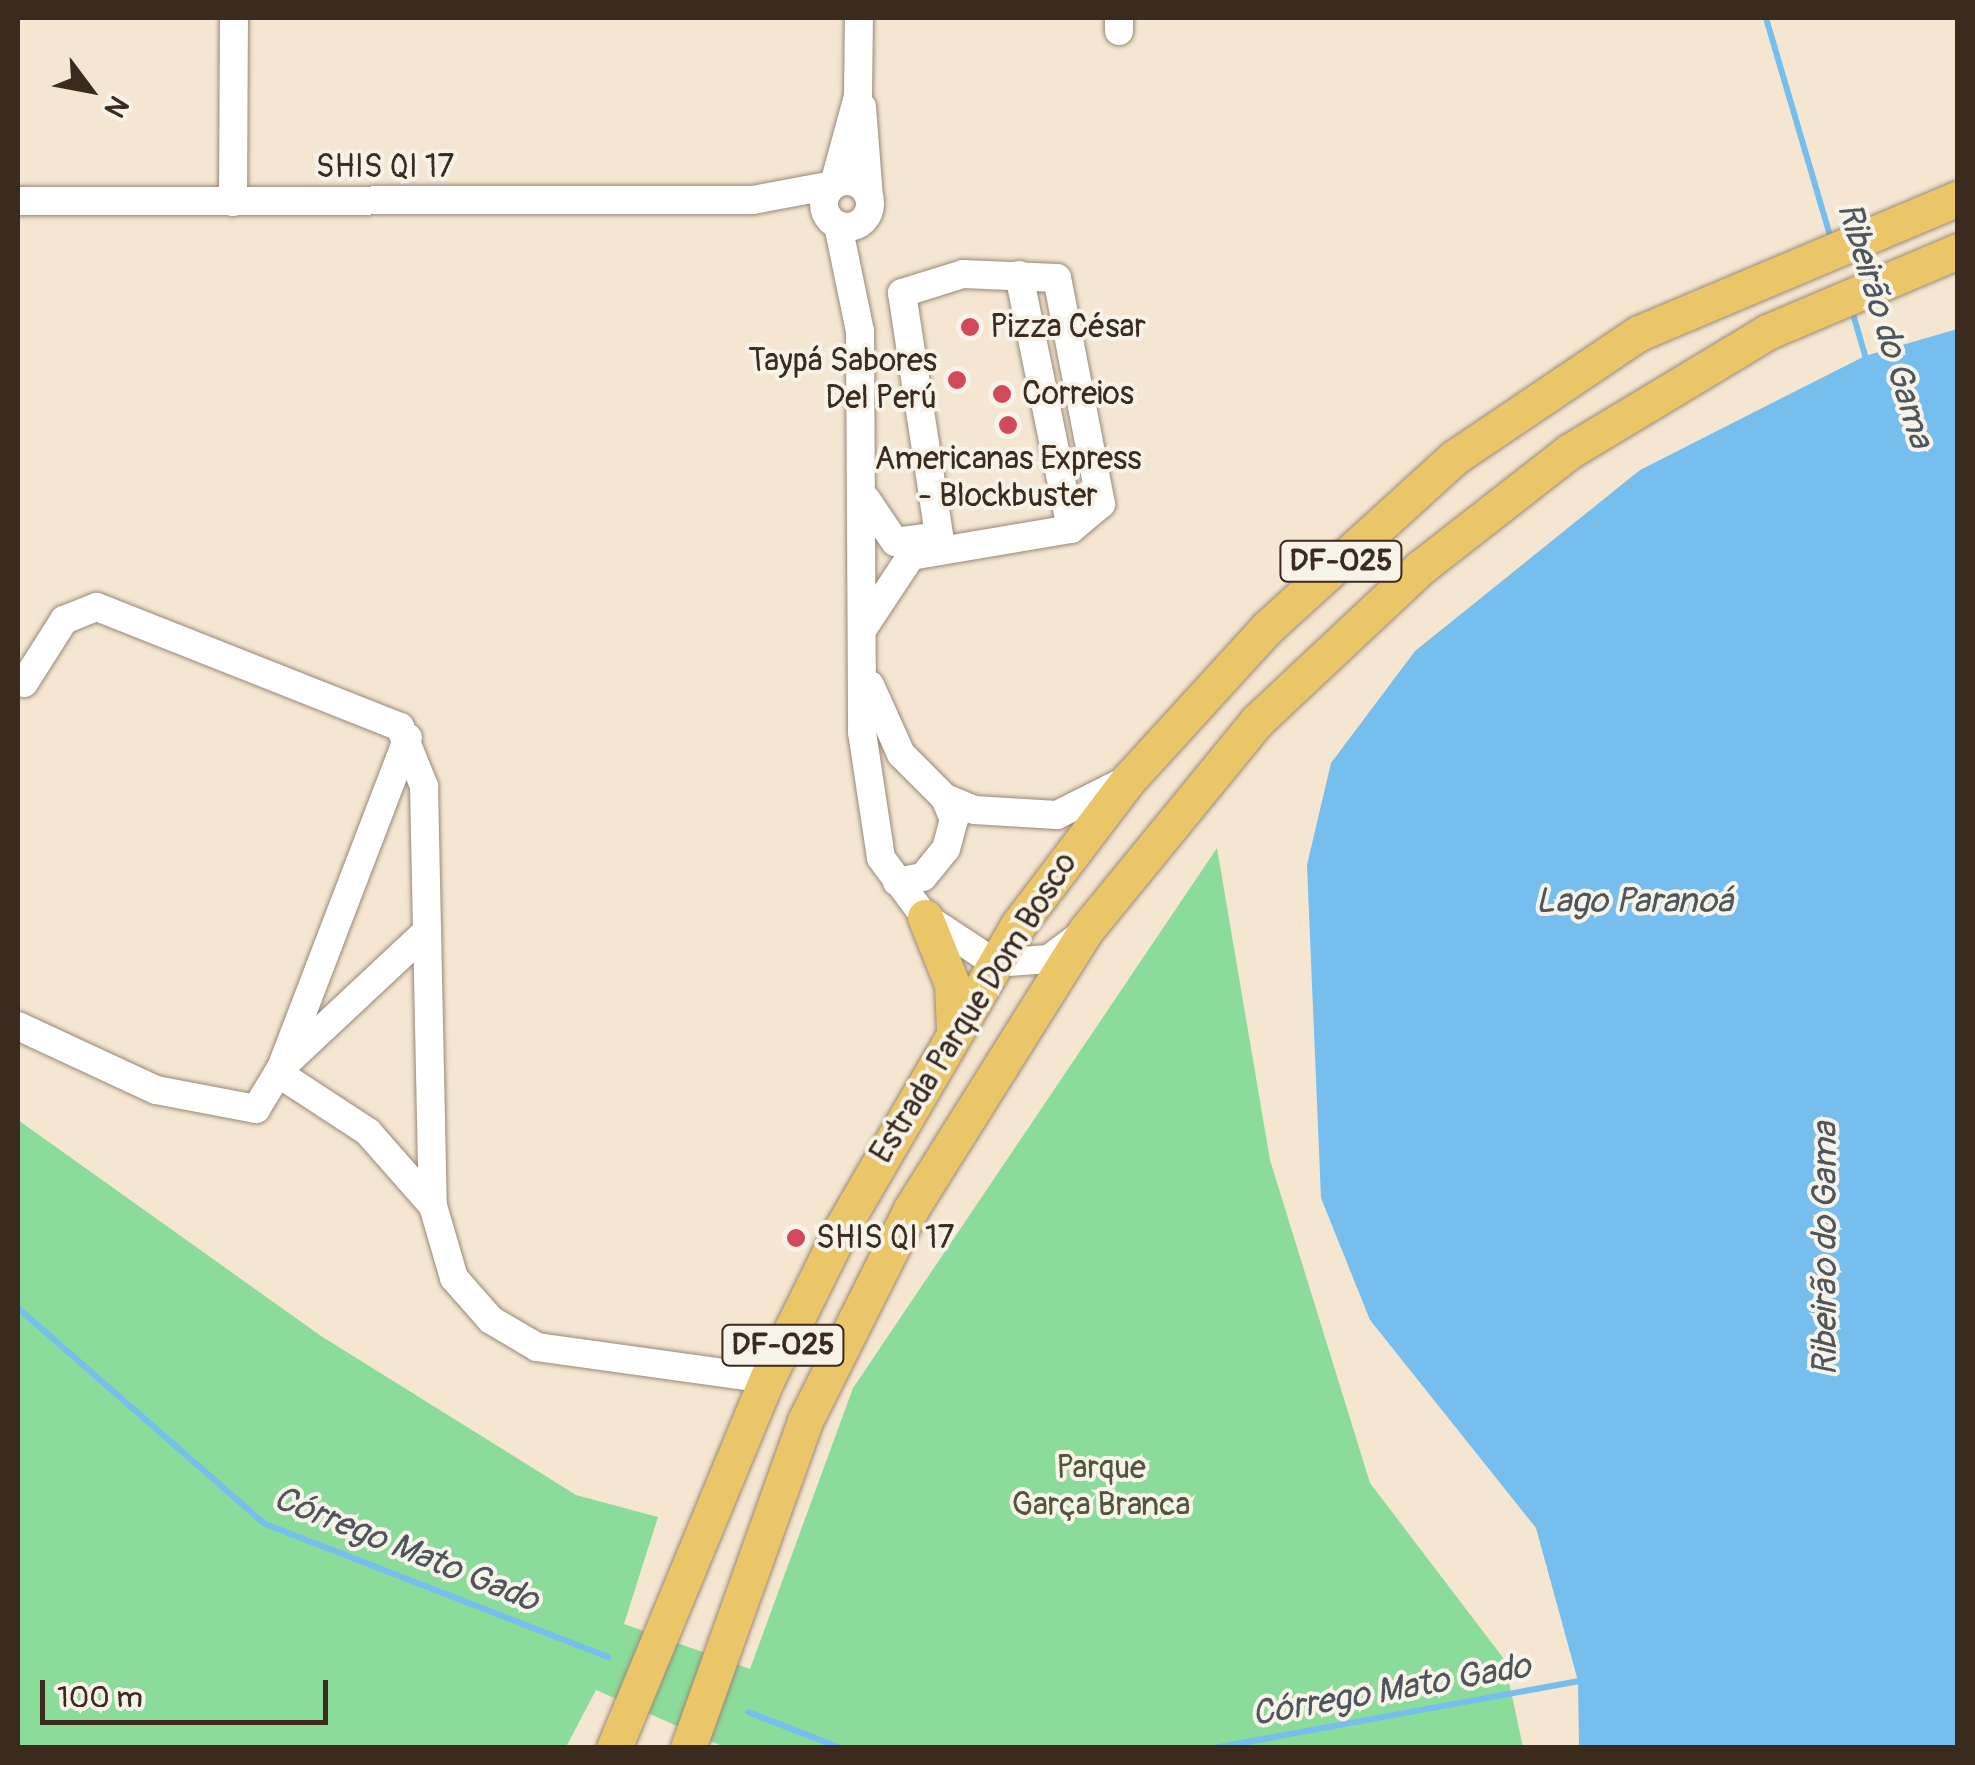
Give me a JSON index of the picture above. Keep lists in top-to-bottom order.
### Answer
{
  "streets": {
    "main road": ["DF-025", "Estrada Parque Dom Bosco"],
    "street": ["SHIS QI 17"]
  },
  "water": ["Ribeirão do Gama", "Lago Paranoá", "Córrego Mato Gado"],
  "parks": ["Parque Garça Branca"],
  "places": [
    "Pizza César",
    "Taypá Sabores Del Perú",
    "Correios",
    "Americanas Express - Blockbuster",
    "SHIS QI 17"
  ],
  "scale_bar": "100 m",
  "north": "bottom right"
}
